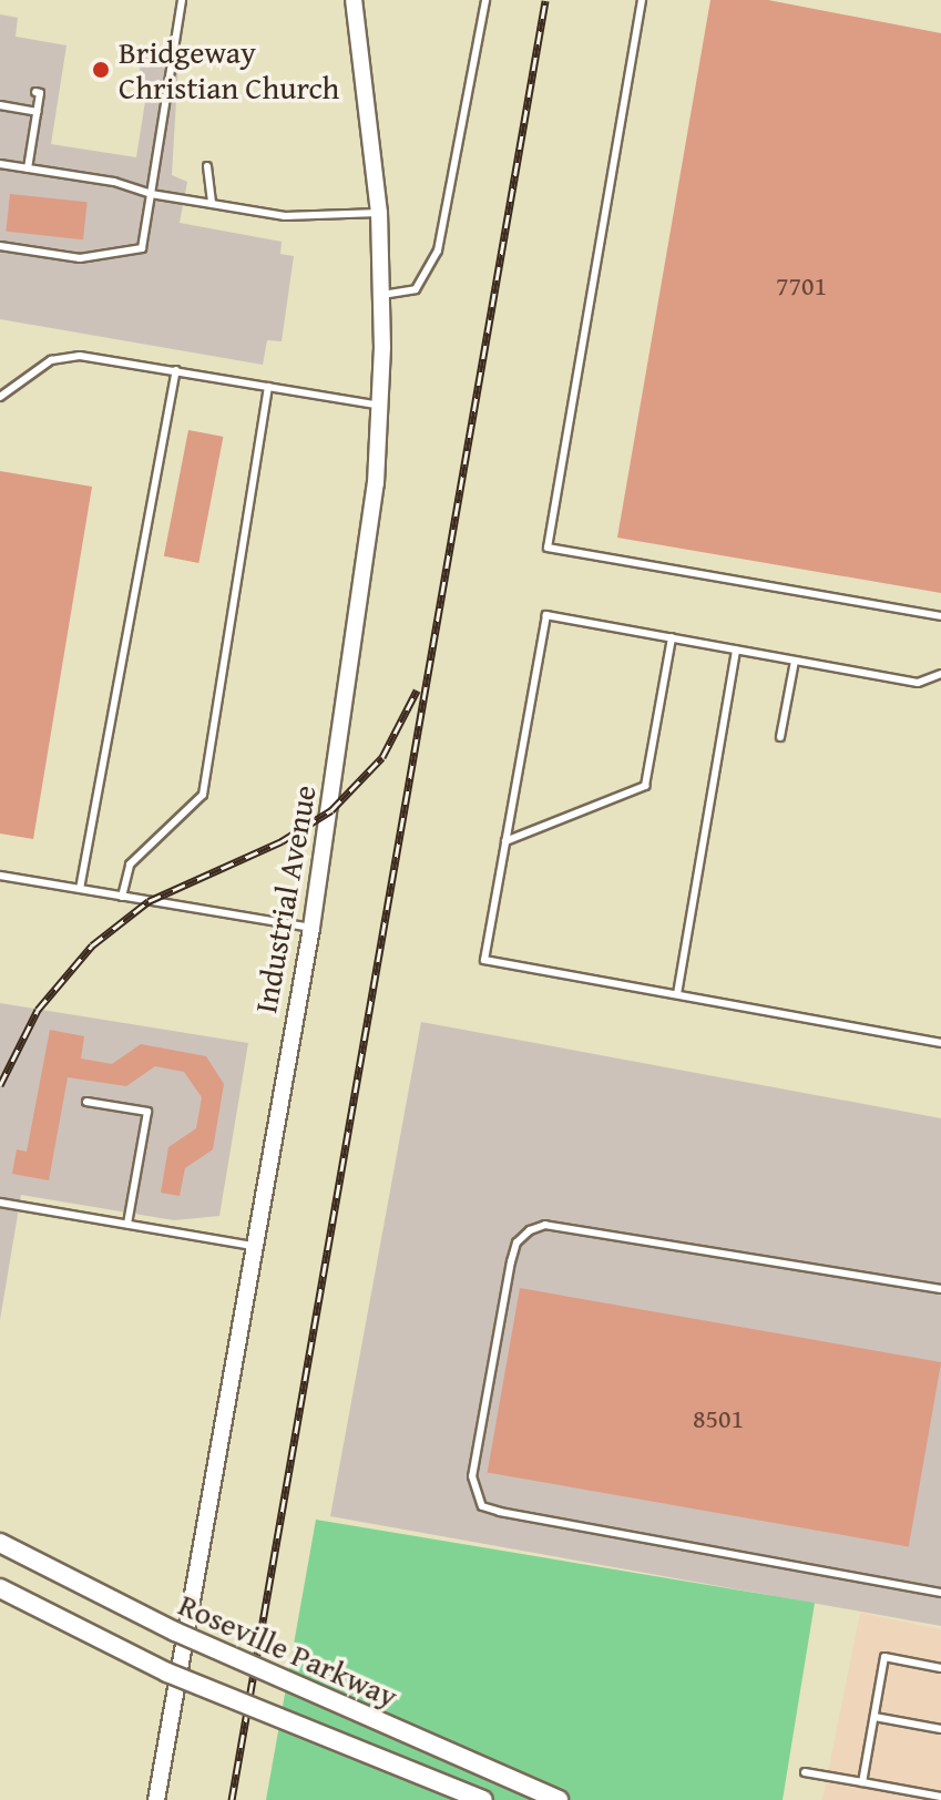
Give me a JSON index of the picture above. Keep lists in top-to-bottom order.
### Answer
{
  "streets": {
    "main road": ["Roseville Parkway"],
    "street": ["Industrial Avenue"]
  },
  "places": ["Bridgeway Christian Church"],
  "house_numbers": ["7701", "8501"]
}
